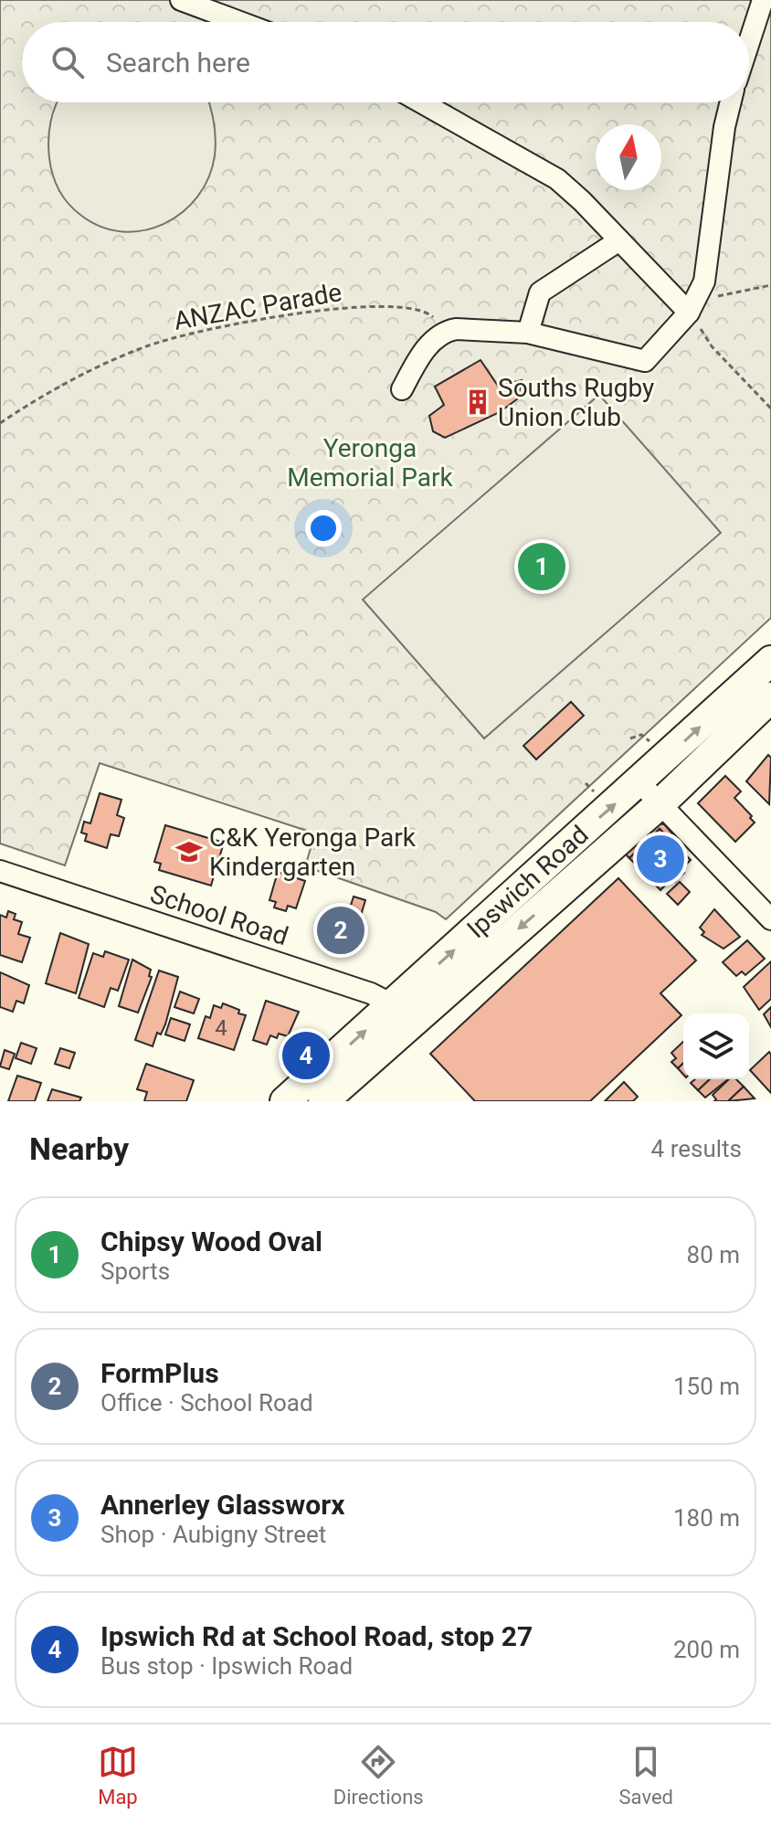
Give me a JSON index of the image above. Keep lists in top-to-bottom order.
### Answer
{
  "streets": {
    "highway": ["Ipswich Road"],
    "street": ["School Road"],
    "path": ["ANZAC Parade"]
  },
  "crossings": [
    ["Ipswich Road", "School Road"]
  ],
  "parks": ["Yeronga Memorial Park"],
  "places": {
    "building": ["Souths Rugby Union Club"],
    "school or university": ["C&K Yeronga Park Kindergarten"]
  },
  "house_numbers": ["4"],
  "north": "top",
  "page": {
    "search": "Search here",
    "pins": [
      "1",
      "3",
      "2",
      "4"
    ],
    "heading": ["Nearby", "4 results"],
    "list": [
      {
        "mark": "1",
        "name": "Chipsy Wood Oval",
        "note": "Sports",
        "value": "80 m"
      },
      {
        "mark": "2",
        "name": "FormPlus",
        "note": "Office · School Road",
        "value": "150 m"
      },
      {
        "mark": "3",
        "name": "Annerley Glassworx",
        "note": "Shop · Aubigny Street",
        "value": "180 m"
      },
      {
        "mark": "4",
        "name": "Ipswich Rd at School Road, stop 27",
        "note": "Bus stop · Ipswich Road",
        "value": "200 m"
      }
    ],
    "nav": ["Map", "Directions", "Saved"]
  }
}
